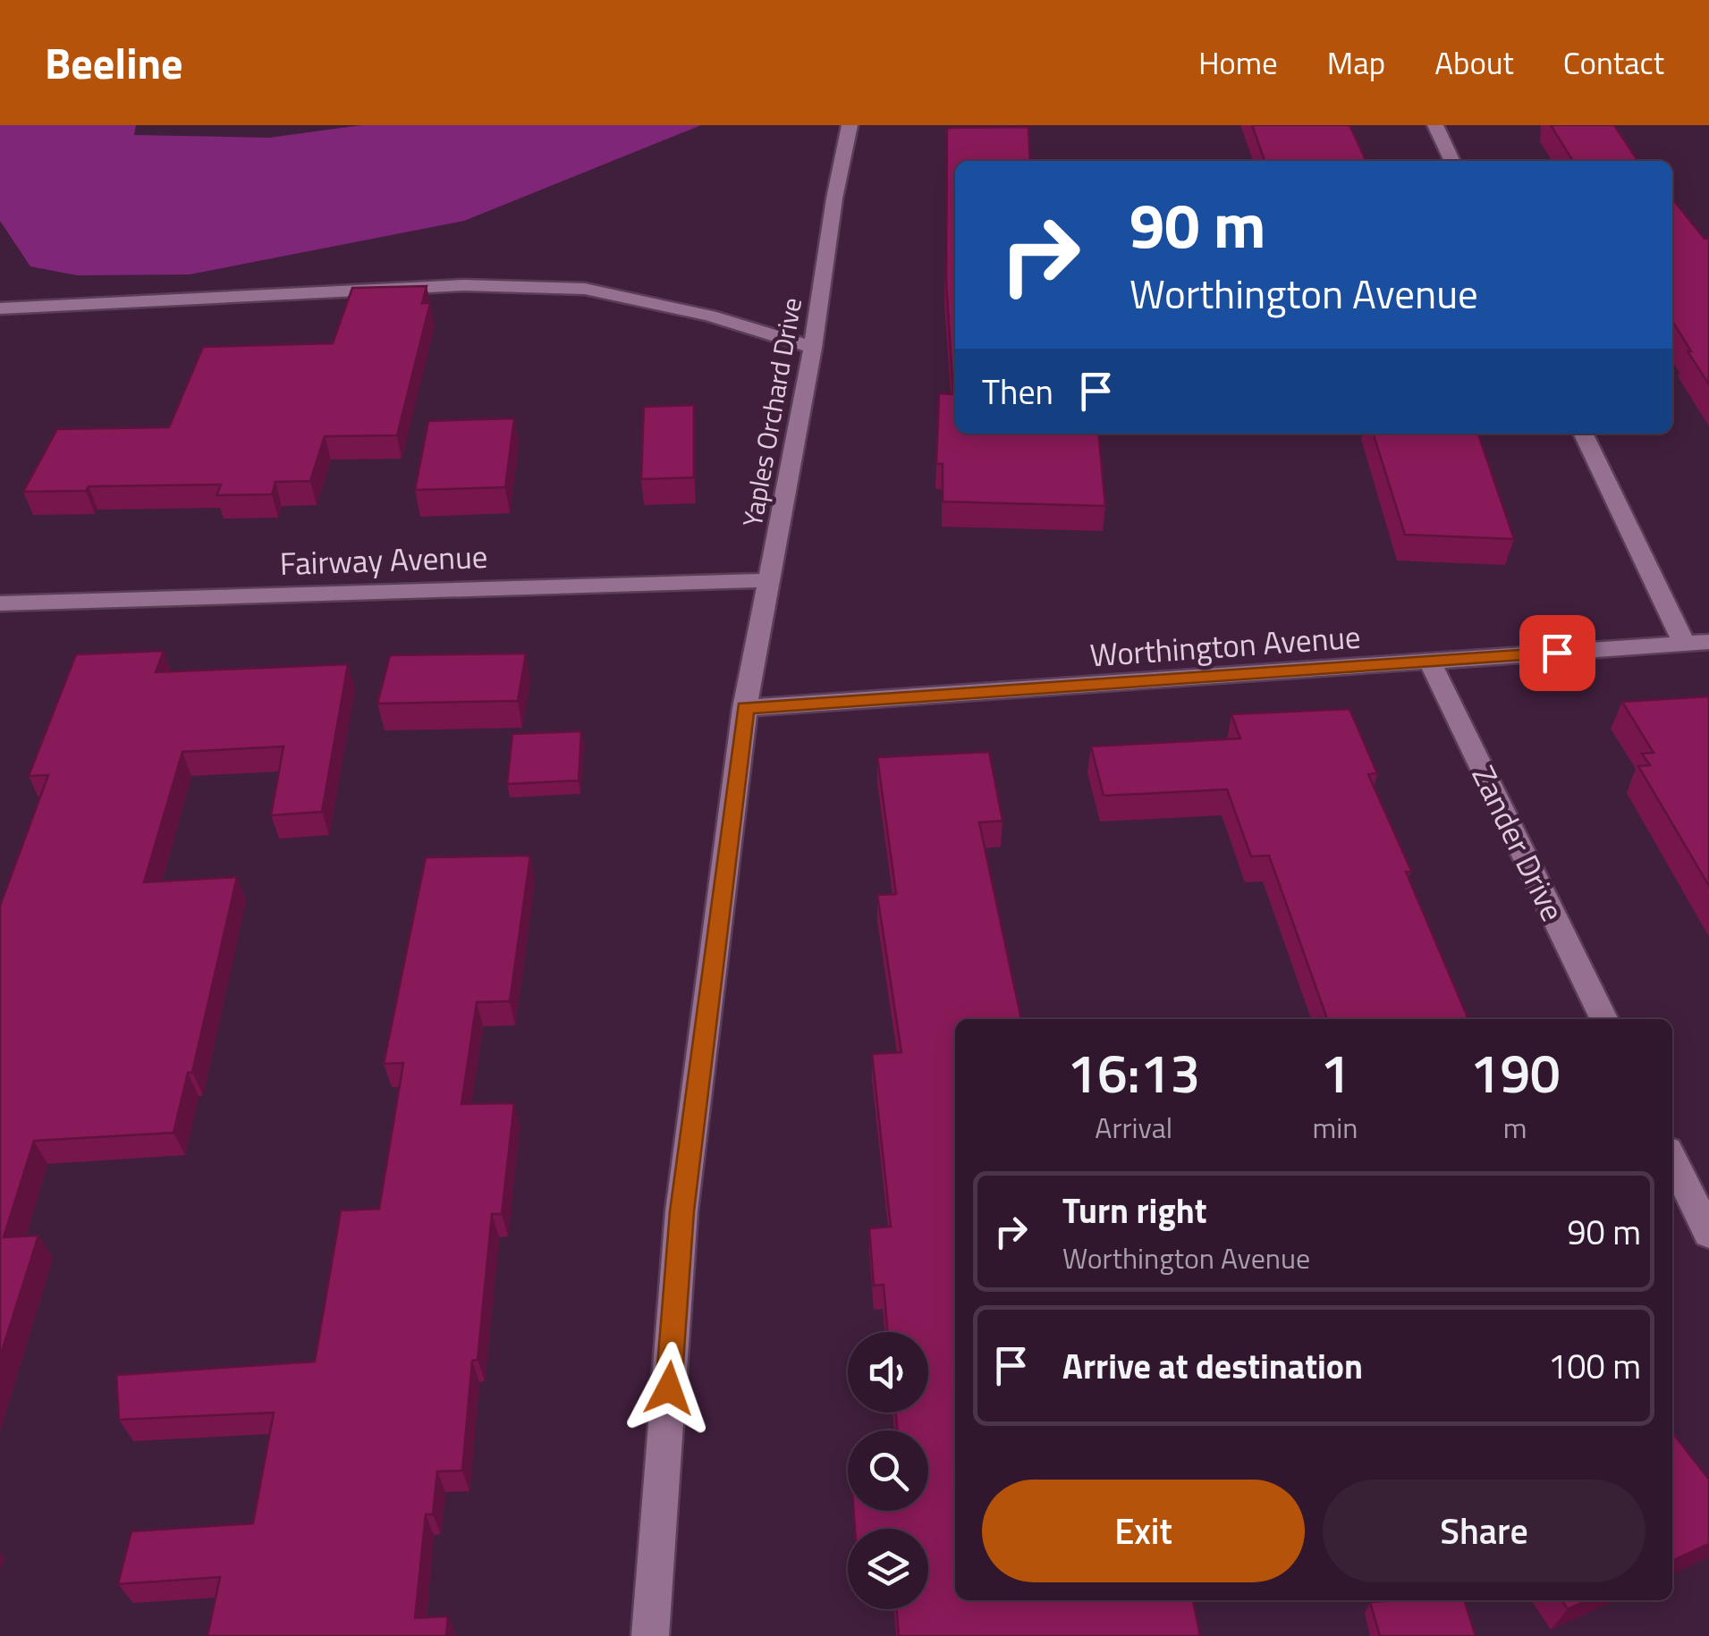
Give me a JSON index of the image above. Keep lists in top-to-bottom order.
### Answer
{
  "streets": {
    "street": [
      "Yaples Orchard Drive",
      "Fairway Avenue",
      "Worthington Avenue",
      "Zander Drive"
    ]
  },
  "crossings": [
    ["Yaples Orchard Drive", "Fairway Avenue"],
    ["Yaples Orchard Drive", "Worthington Avenue"],
    ["Worthington Avenue", "Zander Drive"]
  ],
  "page": {
    "header": "Beeline",
    "nav": [
      "Home",
      "Map",
      "About",
      "Contact"
    ],
    "turn": ["90 m", "Worthington Avenue"],
    "then": "Then",
    "eta": [
      "16:13",
      "Arrival",
      "1",
      "min",
      "190",
      "m"
    ],
    "list": [
      {
        "name": "Turn right",
        "note": "Worthington Avenue",
        "value": "90 m"
      },
      {
        "name": "Arrive at destination",
        "value": "100 m"
      }
    ],
    "buttons": ["Exit", "Share"]
  }
}
